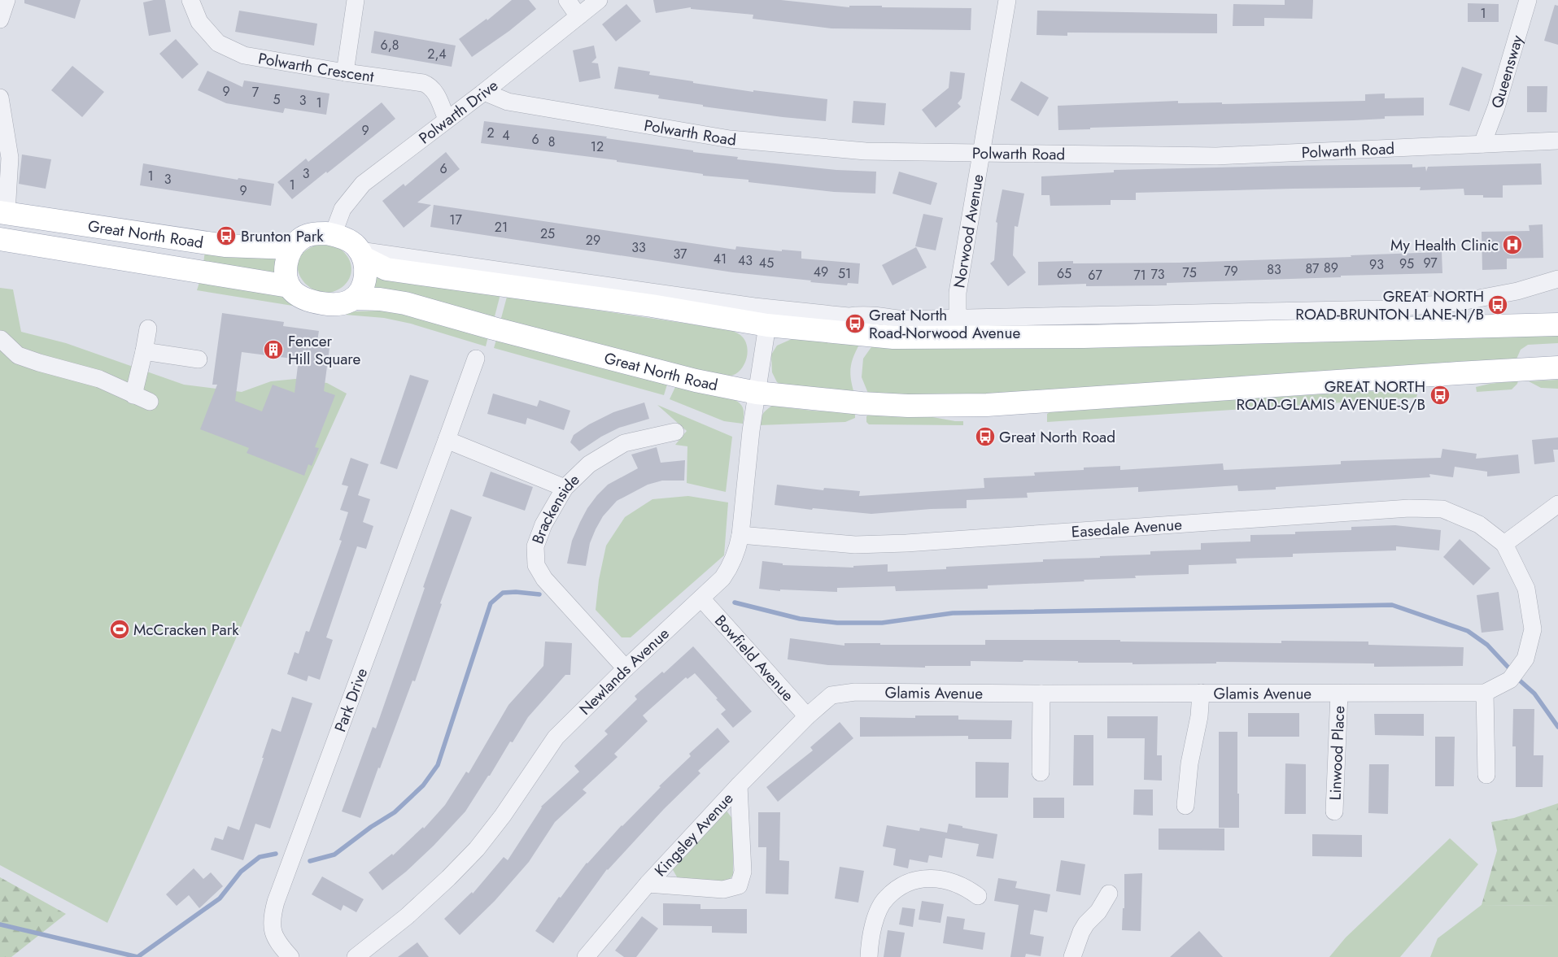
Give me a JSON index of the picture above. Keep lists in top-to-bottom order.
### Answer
{
  "streets": {
    "main road": ["Great North Road"],
    "street": [
      "Polwarth Crescent",
      "Queensway",
      "Polwarth Drive",
      "Polwarth Road",
      "Norwood Avenue",
      "Brackenside",
      "Easedale Avenue",
      "Bowfield Avenue",
      "Newlands Avenue",
      "Glamis Avenue",
      "Park Drive",
      "Linwood Place",
      "Kingsley Avenue"
    ]
  },
  "crossings": [
    ["Polwarth Crescent", "Polwarth Drive"],
    ["Queensway", "Polwarth Road"],
    ["Polwarth Drive", "Polwarth Road"],
    ["Polwarth Drive", "Great North Road"],
    ["Polwarth Road", "Norwood Avenue"],
    ["Great North Road", "Newlands Avenue"],
    ["Brackenside", "Newlands Avenue"],
    ["Easedale Avenue", "Newlands Avenue"],
    ["Easedale Avenue", "Glamis Avenue"],
    ["Bowfield Avenue", "Newlands Avenue"],
    ["Bowfield Avenue", "Glamis Avenue"],
    ["Bowfield Avenue", "Kingsley Avenue"],
    ["Glamis Avenue", "Linwood Place"],
    ["Glamis Avenue", "Kingsley Avenue"]
  ],
  "places": {
    "bus stop": [
      "Brunton Park",
      "GREAT NORTH ROAD-BRUNTON LANE-N/B",
      "Great North Road-Norwood Avenue",
      "GREAT NORTH ROAD-GLAMIS AVENUE-S/B",
      "Great North Road"
    ],
    "hospital": ["My Health Clinic"],
    "building": ["Fencer Hill Square"],
    "sports": ["McCracken Park"]
  },
  "house_numbers": [
    "1",
    "6,8",
    "2,4",
    "9",
    "7",
    "5",
    "3",
    "1",
    "9",
    "2",
    "4",
    "6",
    "8",
    "12",
    "6",
    "3",
    "1",
    "3",
    "1",
    "9",
    "17",
    "21",
    "25",
    "29",
    "33",
    "37",
    "41",
    "43",
    "45",
    "97",
    "95",
    "93",
    "89",
    "87",
    "83",
    "79",
    "49",
    "75",
    "51",
    "65",
    "73",
    "67",
    "71"
  ]
}
